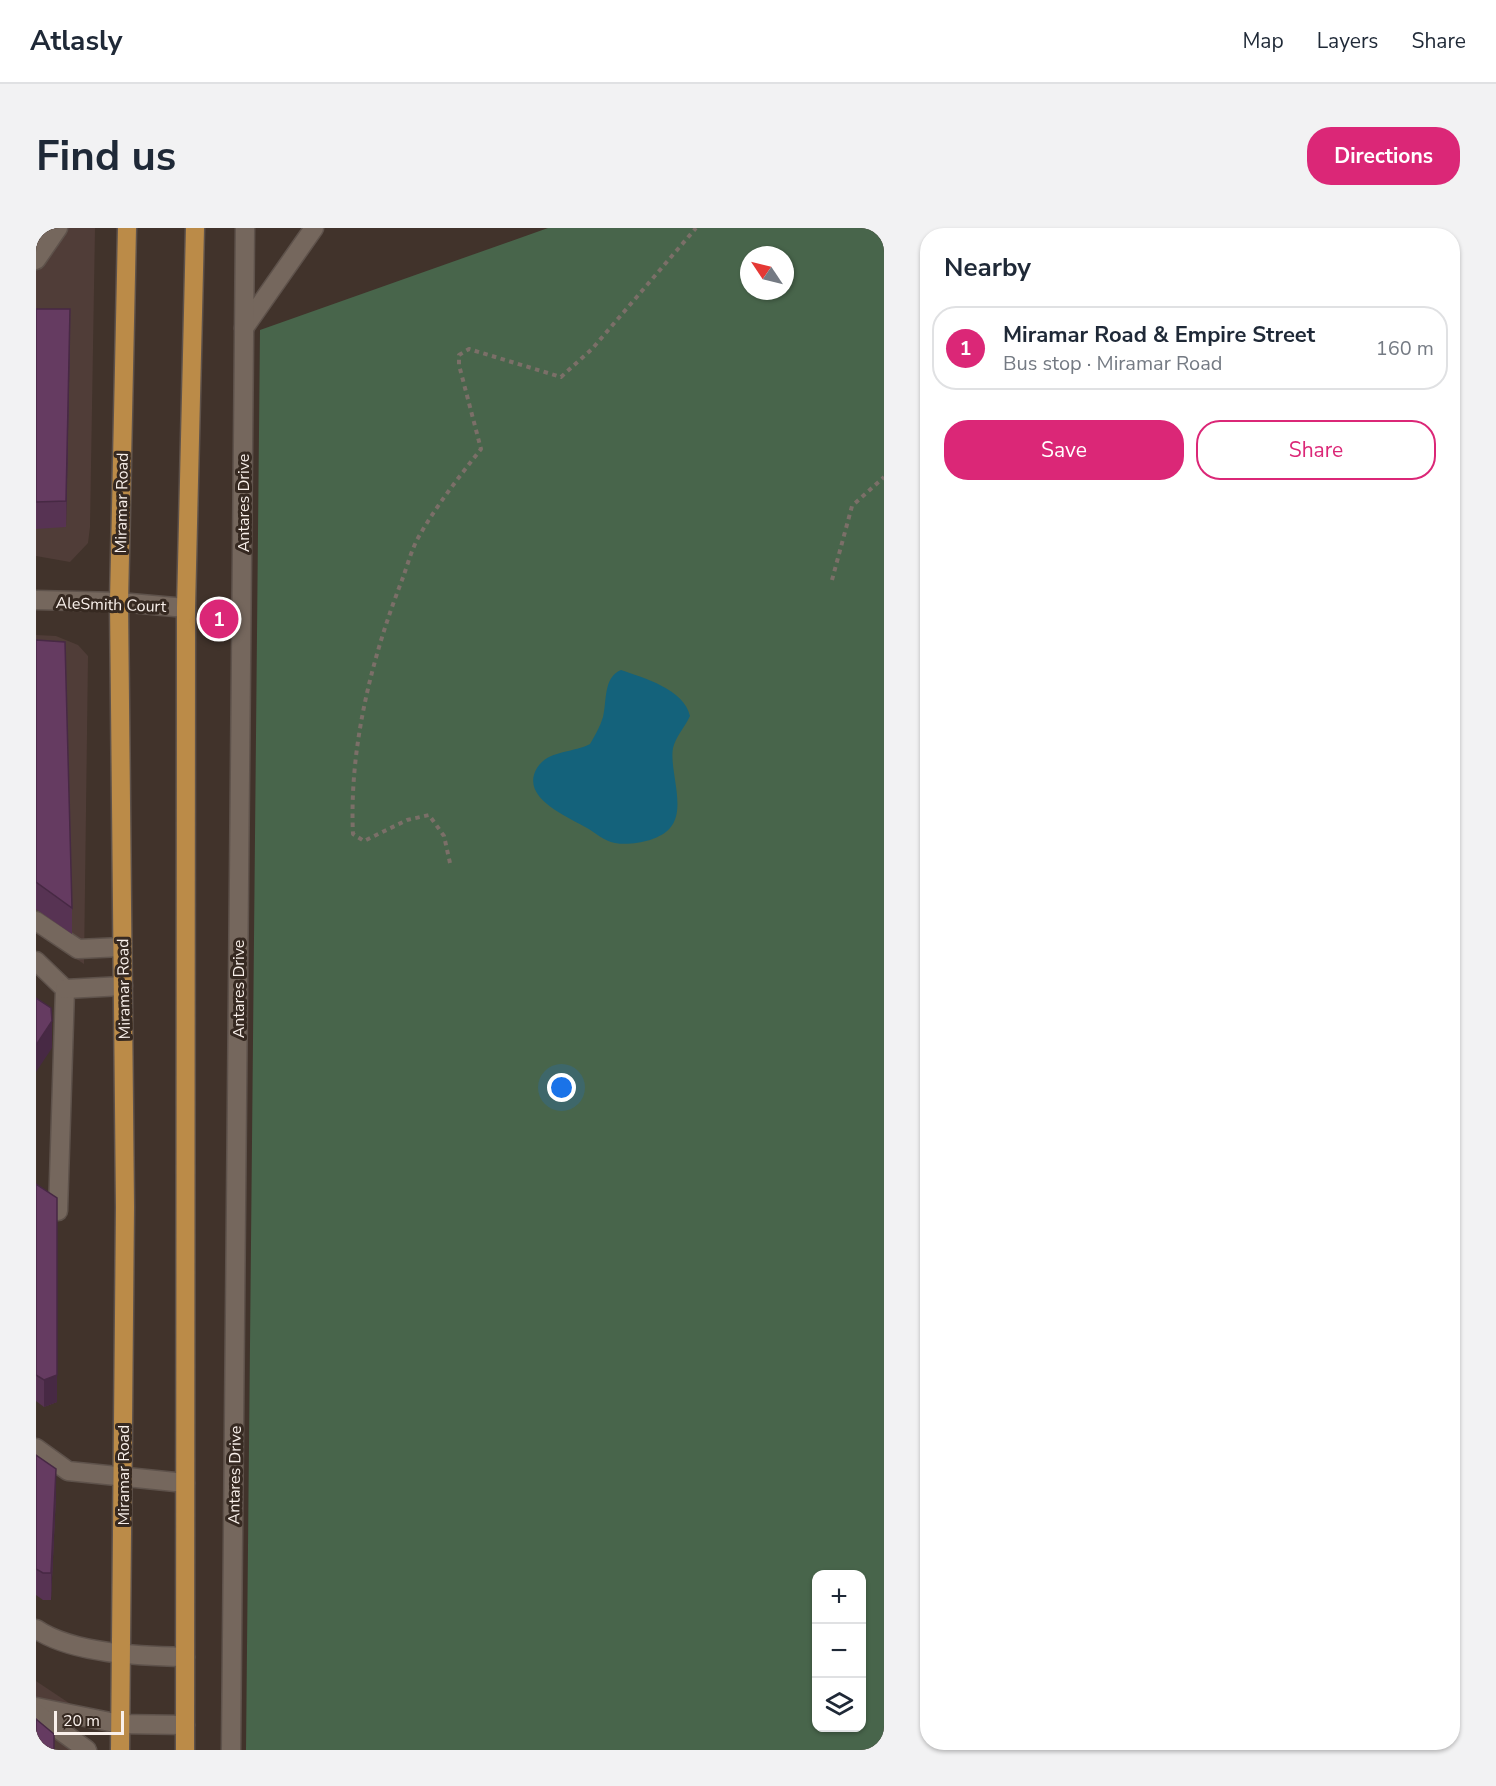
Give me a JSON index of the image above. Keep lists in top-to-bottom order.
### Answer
{
  "streets": {
    "main road": ["Miramar Road"],
    "street": ["Antares Drive", "AleSmith Court"]
  },
  "crossings": [
    ["Miramar Road", "AleSmith Court"]
  ],
  "scale_bar": "20 m",
  "north": "top left",
  "page": {
    "header": "Atlasly",
    "nav": ["Map", "Layers", "Share"],
    "buttons": [
      "Directions",
      ["Save", "Share"]
    ],
    "title": "Find us",
    "heading": "Nearby",
    "list": [
      {
        "mark": "1",
        "name": "Miramar Road & Empire Street",
        "note": "Bus stop · Miramar Road",
        "value": "160 m"
      }
    ],
    "pins": "1",
    "map_buttons": ["+", "−"],
    "scale": "20 m"
  }
}
